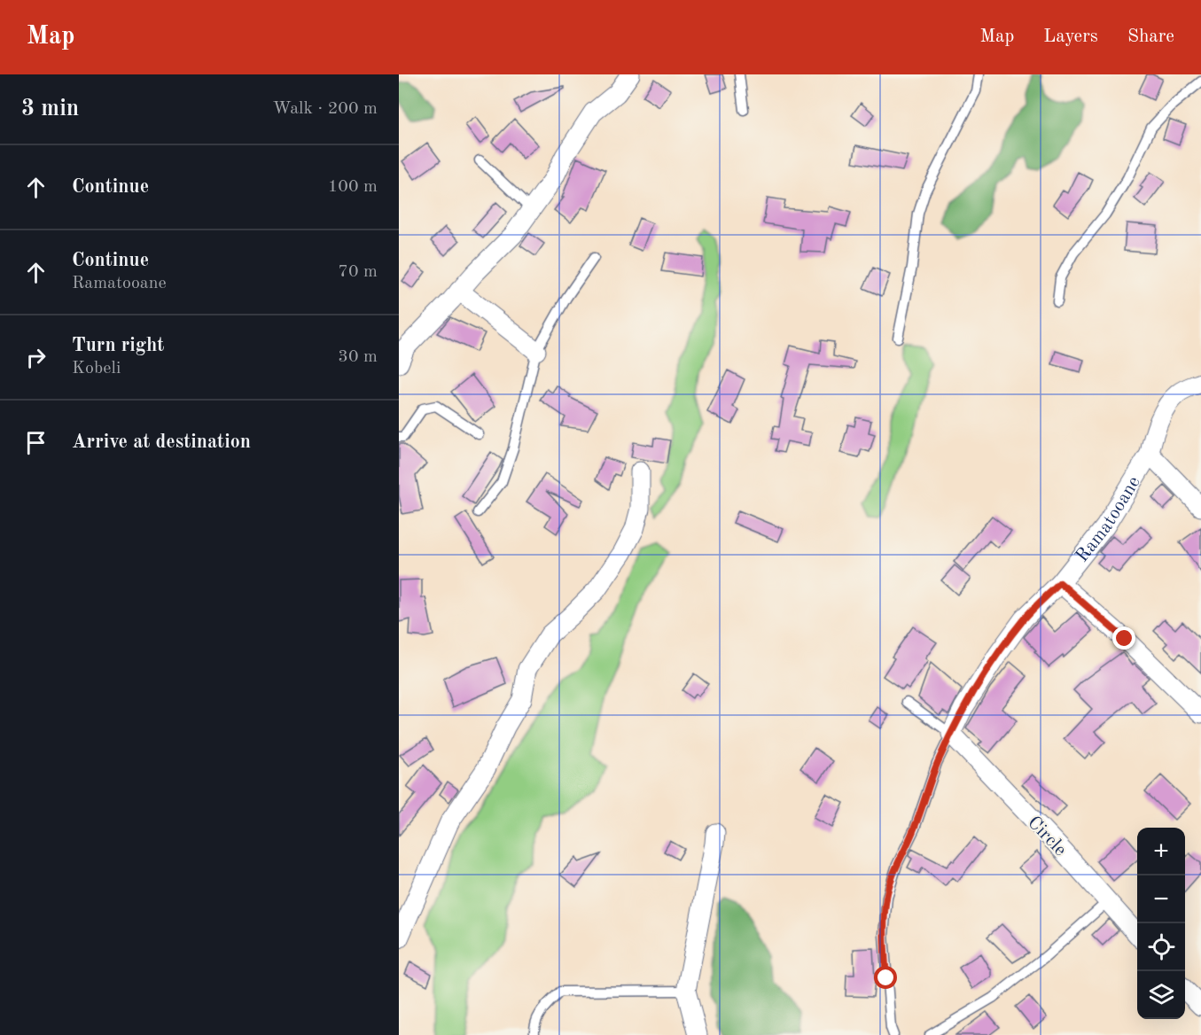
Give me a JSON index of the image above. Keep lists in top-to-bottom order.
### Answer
{
  "streets": {
    "street": ["Ramatooane", "Circle"]
  },
  "crossings": [
    ["Ramatooane", "Circle"]
  ],
  "page": {
    "header": "Map",
    "nav": ["Map", "Layers", "Share"],
    "heading": ["3 min", "Walk · 200 m"],
    "list": [
      ["Continue", "100 m"],
      ["Continue", "Ramatooane", "70 m"],
      ["Turn right", "Kobeli", "30 m"],
      "Arrive at destination"
    ],
    "map_buttons": ["+", "−"]
  }
}
